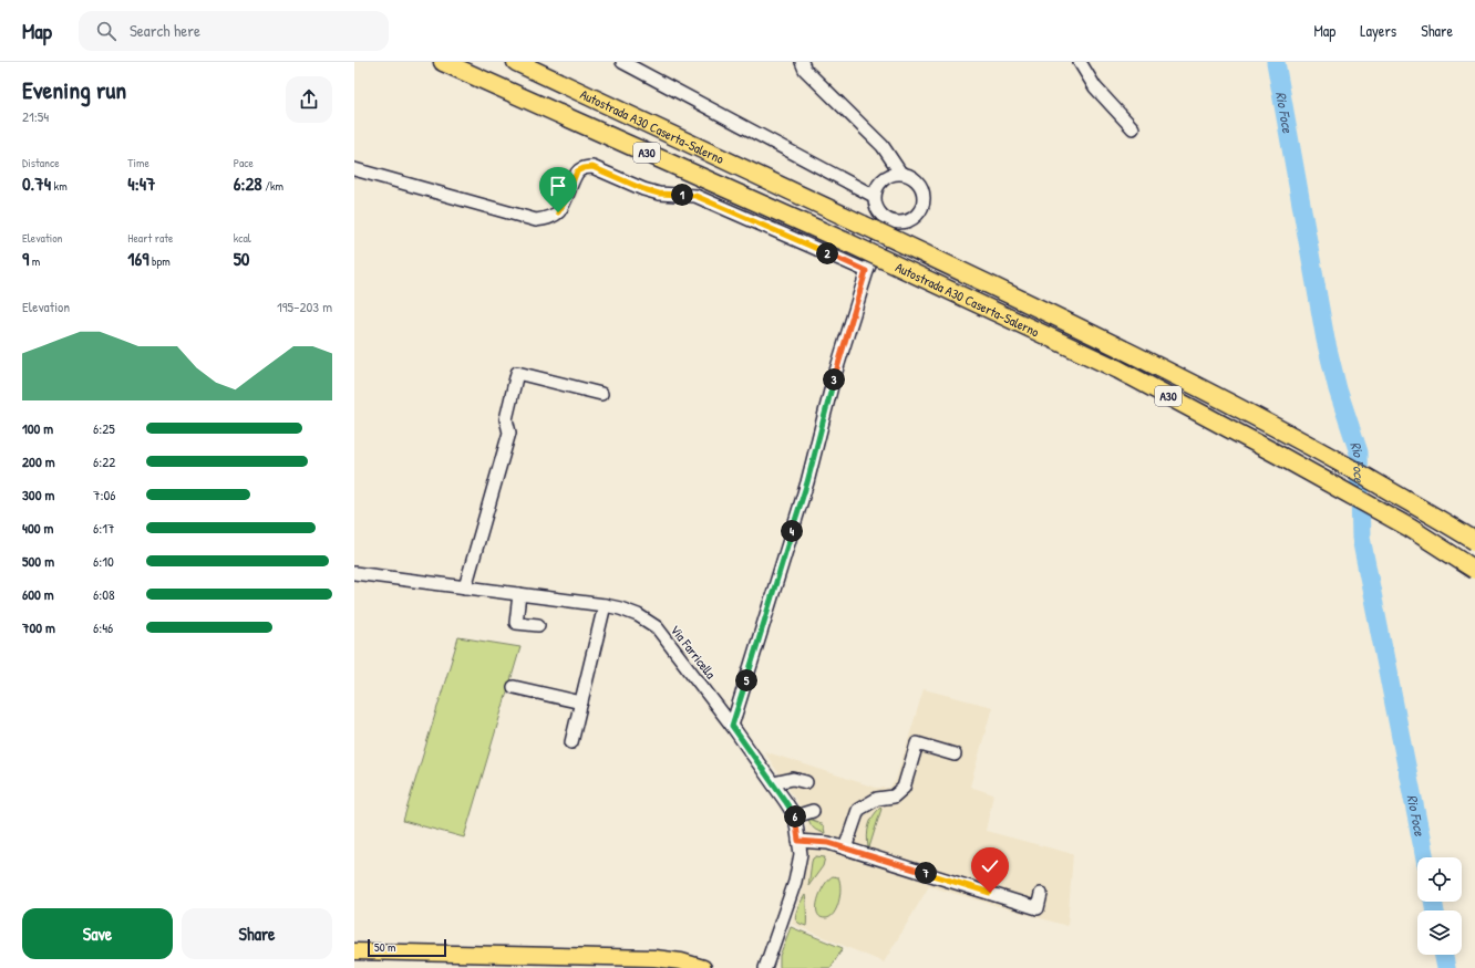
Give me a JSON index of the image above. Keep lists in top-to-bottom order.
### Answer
{
  "streets": {
    "highway": ["Autostrada A30 Caserta-Salerno", "A30"],
    "street": ["Via Farricella"]
  },
  "water": ["Rio Foce"],
  "scale_bar": "50 m",
  "page": {
    "header": "Map",
    "search": "Search here",
    "nav": ["Map", "Layers", "Share"],
    "heading": ["Evening run", "21:54"],
    "stats": [
      ["Distance", "0.74 km"],
      ["Time", "4:47"],
      ["Pace", "6:28 /km"],
      ["Elevation", "9 m"],
      ["Heart rate", "169 bpm"],
      ["kcal", "50"]
    ],
    "pins": [
      "1",
      "2",
      "3",
      "4",
      "5",
      "6",
      "7"
    ],
    "chart": ["Elevation", "195–203 m"],
    "list": [
      {
        "name": "100 m",
        "note": "6:25"
      },
      {
        "name": "200 m",
        "note": "6:22"
      },
      {
        "name": "300 m",
        "note": "7:06"
      },
      {
        "name": "400 m",
        "note": "6:17"
      },
      {
        "name": "500 m",
        "note": "6:10"
      },
      {
        "name": "600 m",
        "note": "6:08"
      },
      {
        "name": "700 m",
        "note": "6:46"
      }
    ],
    "buttons": ["Save", "Share"],
    "scale": "50 m"
  }
}
